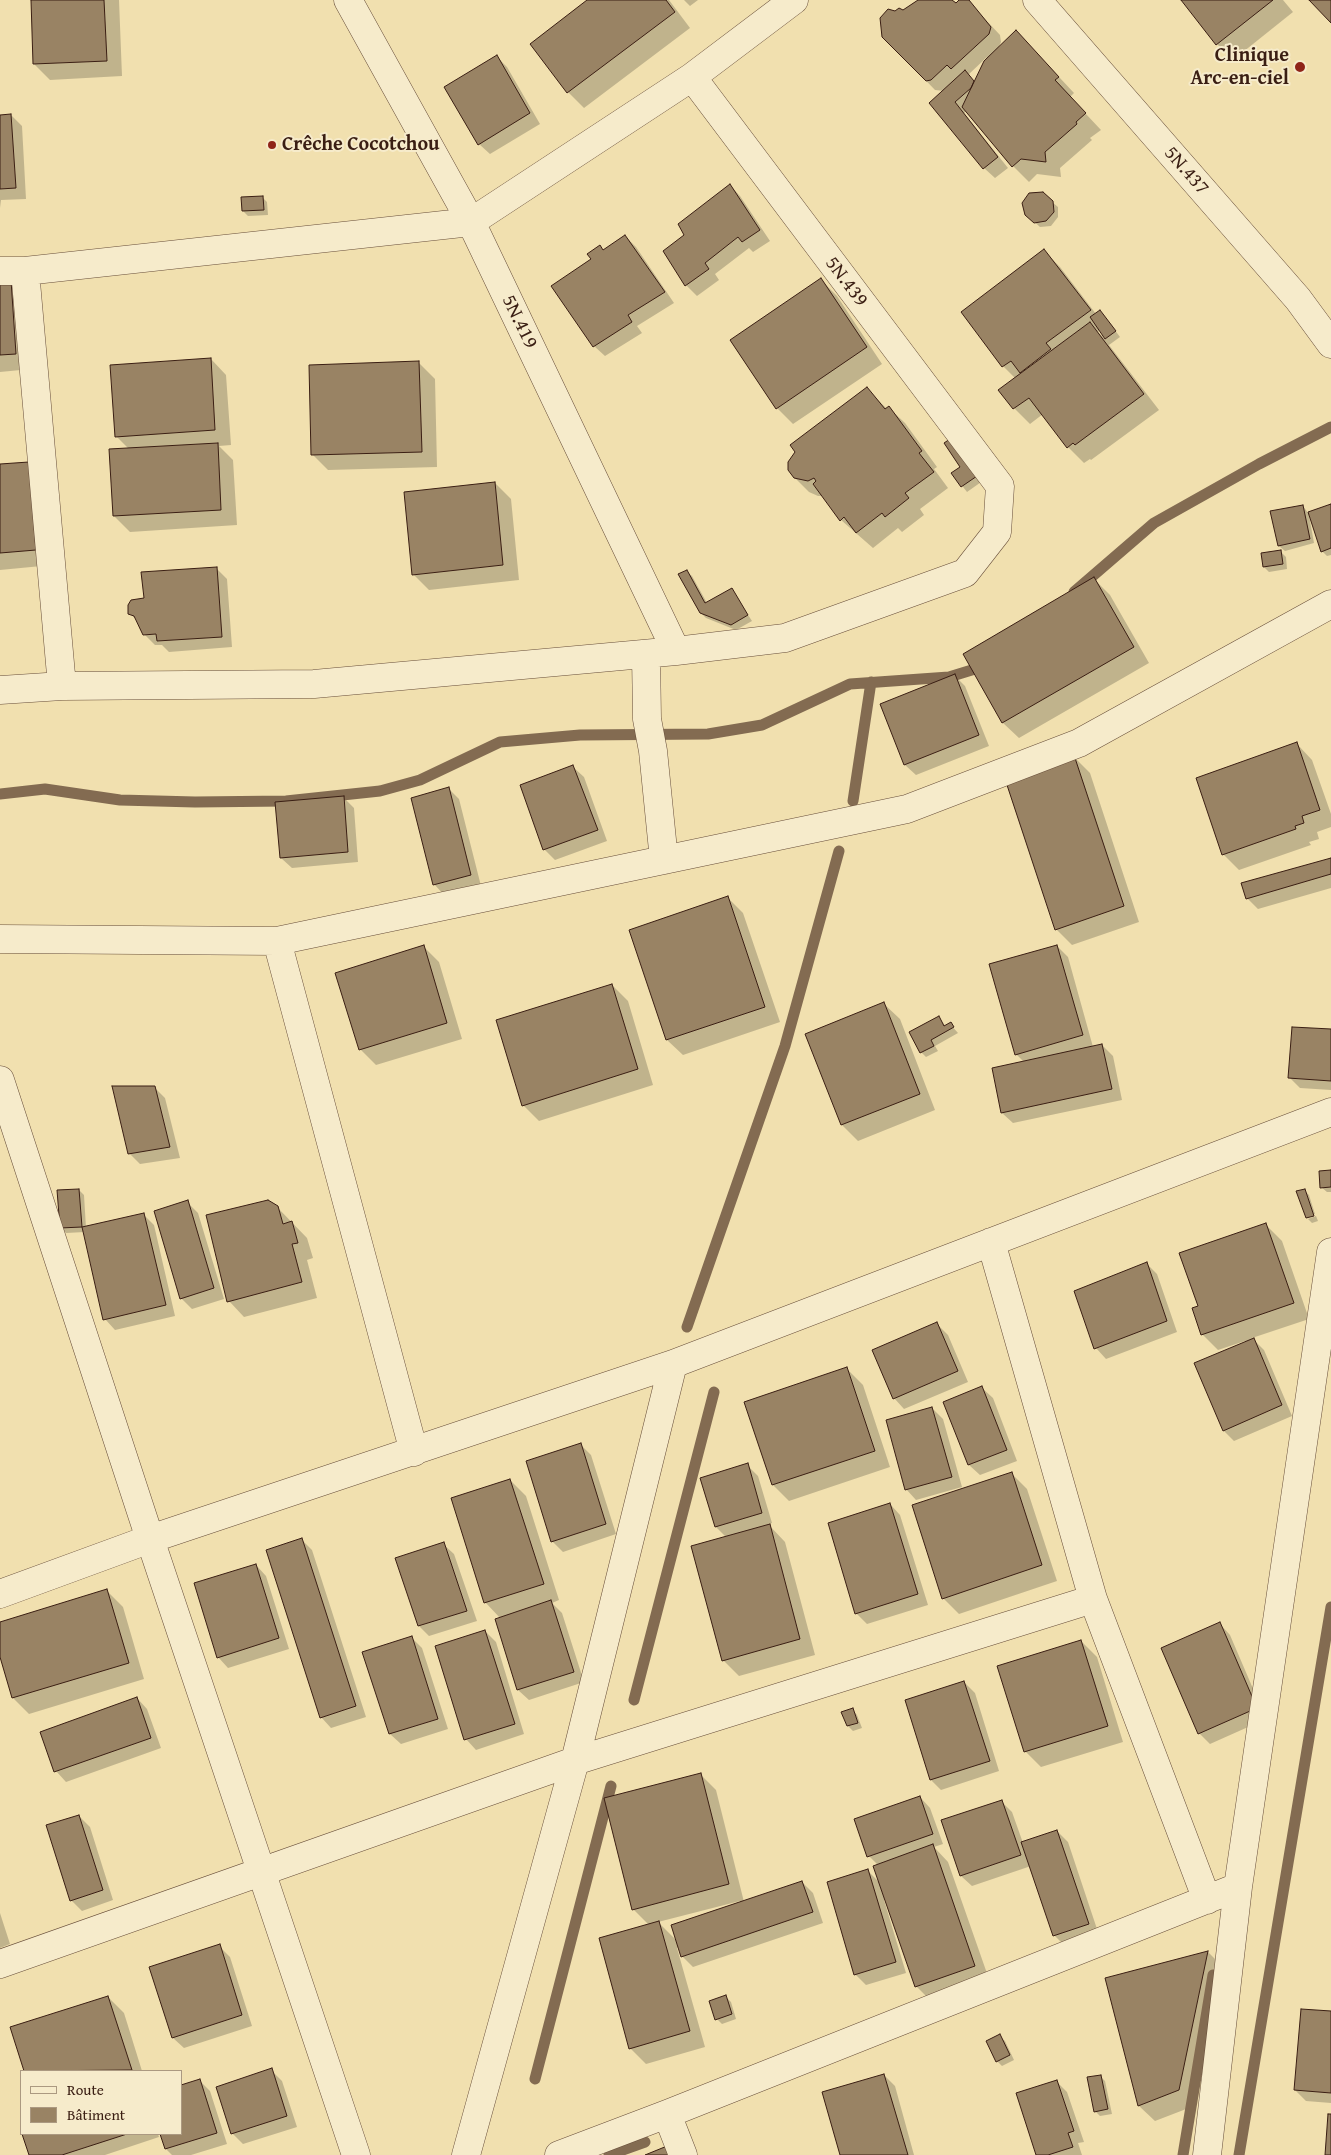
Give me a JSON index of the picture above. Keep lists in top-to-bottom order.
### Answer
{
  "streets": {
    "street": ["5N.437", "5N.439", "5N.419"]
  },
  "crossings": [
    ["5N.439", "5N.419"]
  ],
  "places": ["Clinique Arc-en-ciel", "Crêche Cocotchou"],
  "legend": ["Route", "Bâtiment"]
}
